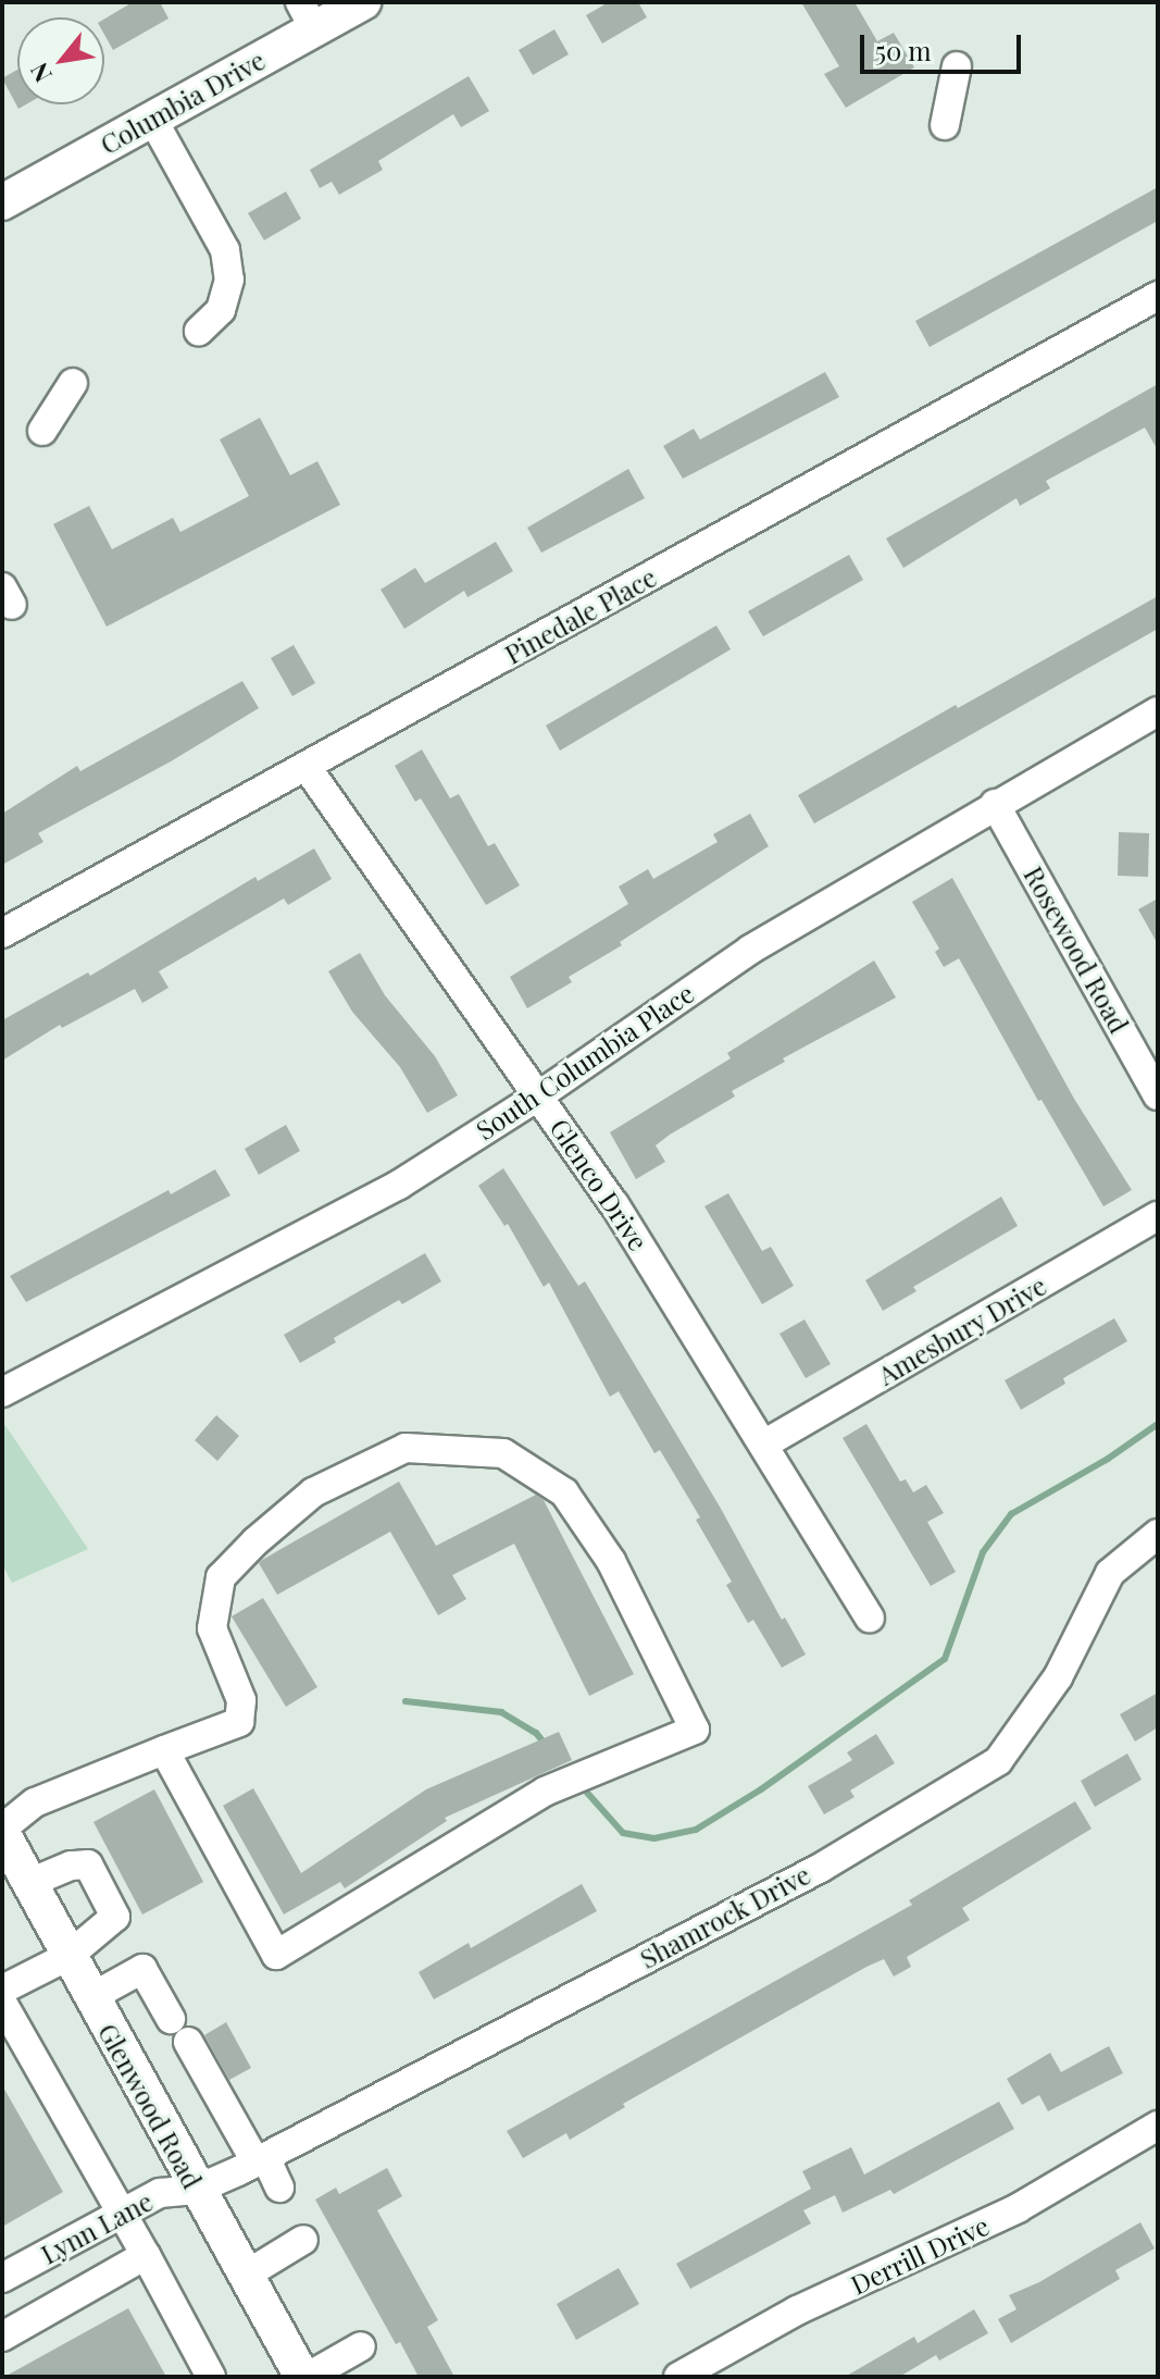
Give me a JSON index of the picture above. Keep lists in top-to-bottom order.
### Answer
{
  "streets": {
    "main road": ["Columbia Drive", "Glenwood Road"],
    "street": [
      "Pinedale Place",
      "Rosewood Road",
      "South Columbia Place",
      "Glenco Drive",
      "Amesbury Drive",
      "Shamrock Drive",
      "Lynn Lane",
      "Derrill Drive"
    ]
  },
  "crossings": [
    ["Pinedale Place", "Glenco Drive"],
    ["Rosewood Road", "South Columbia Place"],
    ["South Columbia Place", "Glenco Drive"],
    ["Glenco Drive", "Amesbury Drive"],
    ["Shamrock Drive", "Glenwood Road"],
    ["Shamrock Drive", "Lynn Lane"],
    ["Glenwood Road", "Lynn Lane"]
  ],
  "scale_bar": "50 m",
  "north": "bottom left"
}
